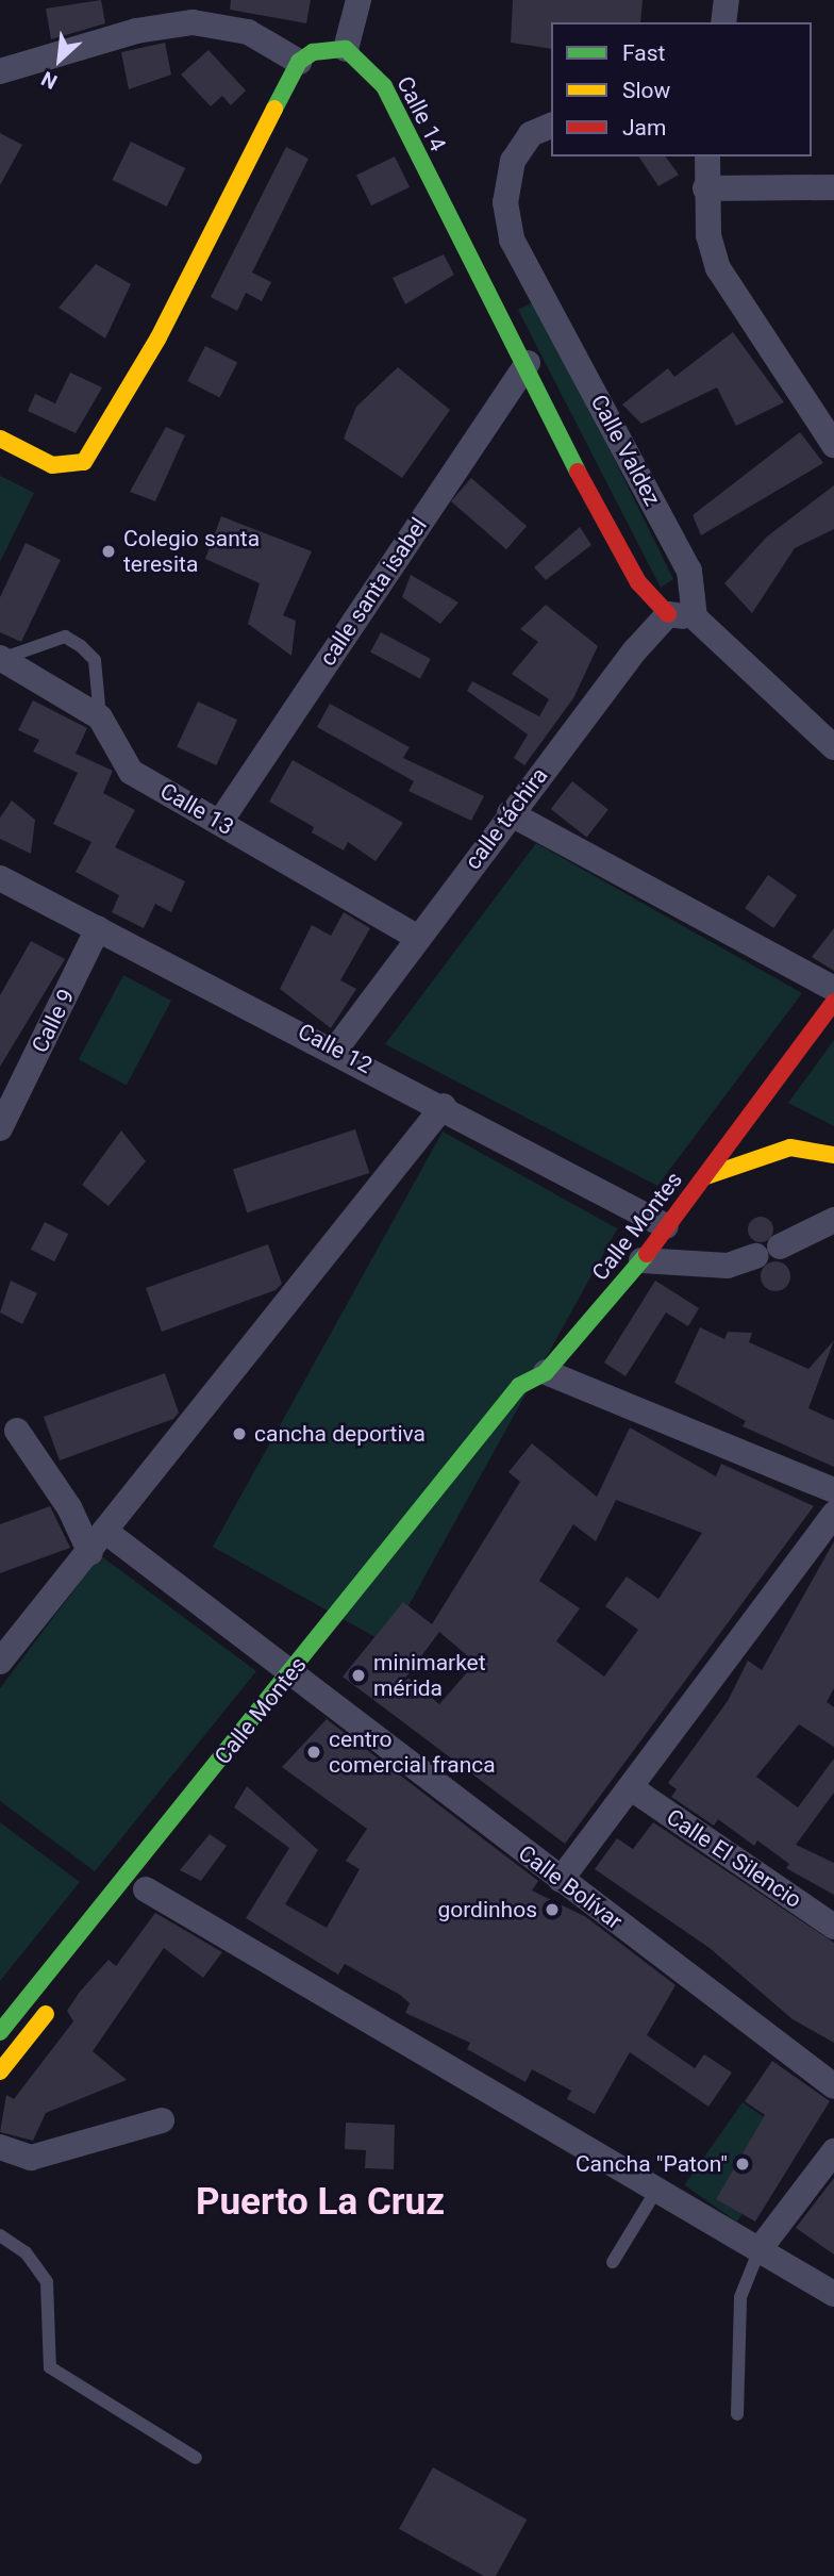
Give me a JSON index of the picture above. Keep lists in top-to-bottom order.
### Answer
{
  "streets": {
    "street": [
      "Calle 14",
      "Calle Valdez",
      "calle santa isabel",
      "Calle 13",
      "calle táchira",
      "Calle 9",
      "Calle 12",
      "Calle Montes",
      "Calle El Silencio",
      "Calle Bolívar"
    ]
  },
  "crossings": [
    ["Calle 14", "calle santa isabel"],
    ["Calle 14", "calle táchira"],
    ["calle santa isabel", "Calle 13"],
    ["Calle 13", "calle táchira"],
    ["calle táchira", "Calle 12"],
    ["Calle 9", "Calle 12"],
    ["Calle 12", "Calle Montes"],
    ["Calle Montes", "Calle Bolívar"]
  ],
  "districts": ["Puerto La Cruz"],
  "places": [
    "Colegio santa teresita",
    "cancha deportiva",
    "minimarket mérida",
    "centro comercial franca",
    "gordinhos",
    "Cancha \"Paton\""
  ],
  "legend": ["Fast", "Slow", "Jam"],
  "north": "bottom left"
}
